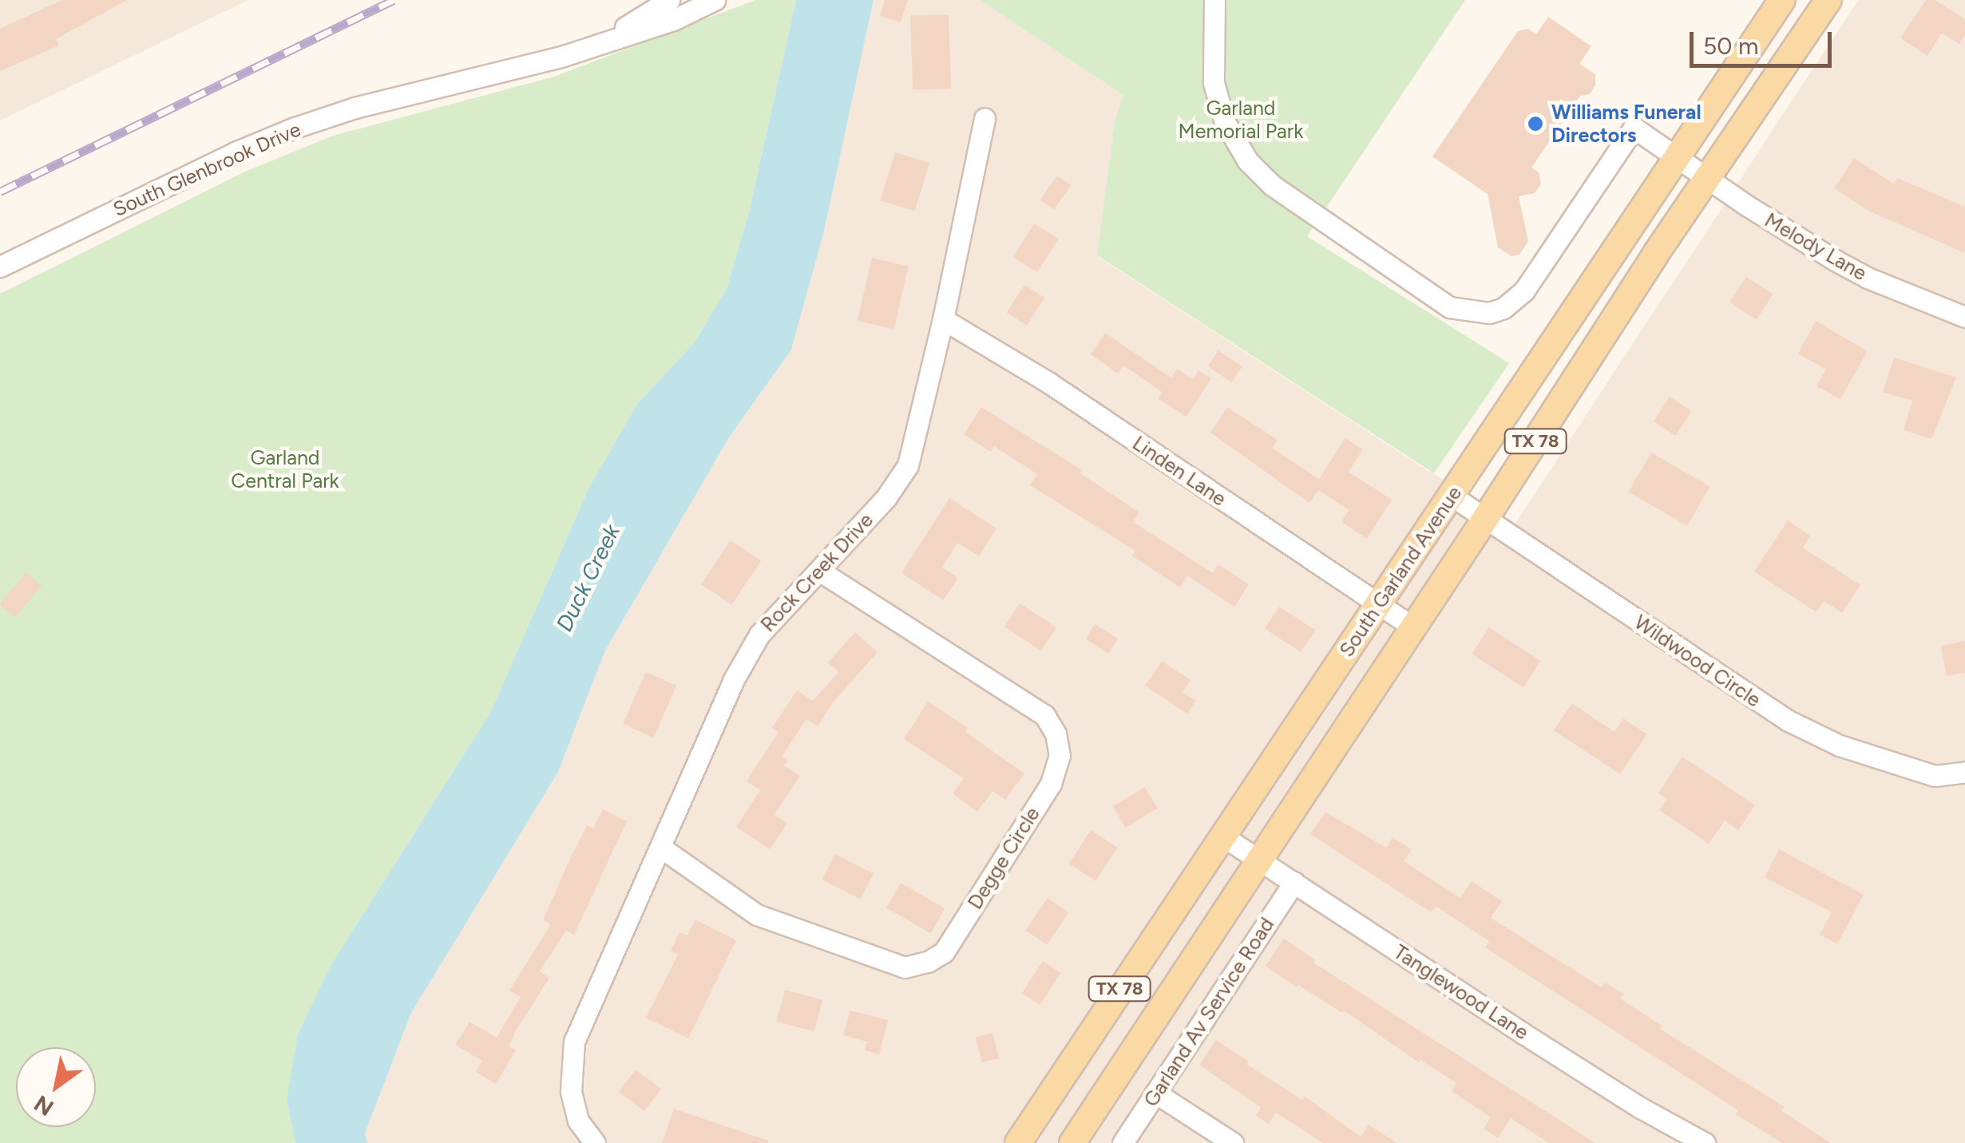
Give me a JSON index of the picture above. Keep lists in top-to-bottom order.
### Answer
{
  "streets": {
    "main road": ["TX 78", "South Garland Avenue"],
    "street": [
      "South Glenbrook Drive",
      "Melody Lane",
      "Linden Lane",
      "Rock Creek Drive",
      "Wildwood Circle",
      "Degge Circle",
      "Tanglewood Lane",
      "Garland Av Service Road"
    ]
  },
  "crossings": [
    ["Melody Lane", "South Garland Avenue"],
    ["Linden Lane", "South Garland Avenue"],
    ["Linden Lane", "Rock Creek Drive"],
    ["South Garland Avenue", "Wildwood Circle"],
    ["South Garland Avenue", "Tanglewood Lane"],
    ["Rock Creek Drive", "Degge Circle"],
    ["Tanglewood Lane", "Garland Av Service Road"]
  ],
  "water": ["Duck Creek"],
  "parks": ["Garland Memorial Park", "Garland Central Park"],
  "places": ["Williams Funeral Directors"],
  "scale_bar": "50 m",
  "north": "bottom left"
}
